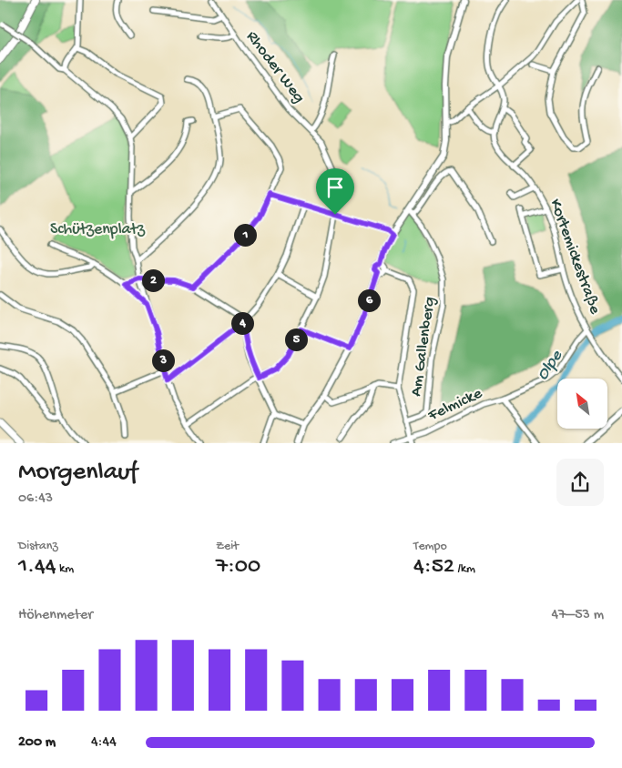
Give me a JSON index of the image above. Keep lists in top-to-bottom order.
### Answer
{
  "streets": {
    "street": [
      "Rhoder Weg",
      "Kortemickestraße",
      "Am Gallenberg",
      "Felmicke"
    ]
  },
  "crossings": [
    ["Kortemickestraße", "Felmicke"]
  ],
  "water": ["Olpe"],
  "parks": ["Schützenplatz"],
  "north": "top left",
  "page": {
    "pins": [
      "1",
      "2",
      "6",
      "4",
      "5",
      "3"
    ],
    "heading": ["Morgenlauf", "06:43"],
    "stats": [
      ["Distanz", "1.44 km"],
      ["Zeit", "7:00"],
      ["Tempo", "4:52 /km"]
    ],
    "chart": ["Höhenmeter", "47–53 m"],
    "list": [
      {
        "name": "200 m",
        "note": "4:44"
      }
    ]
  }
}
